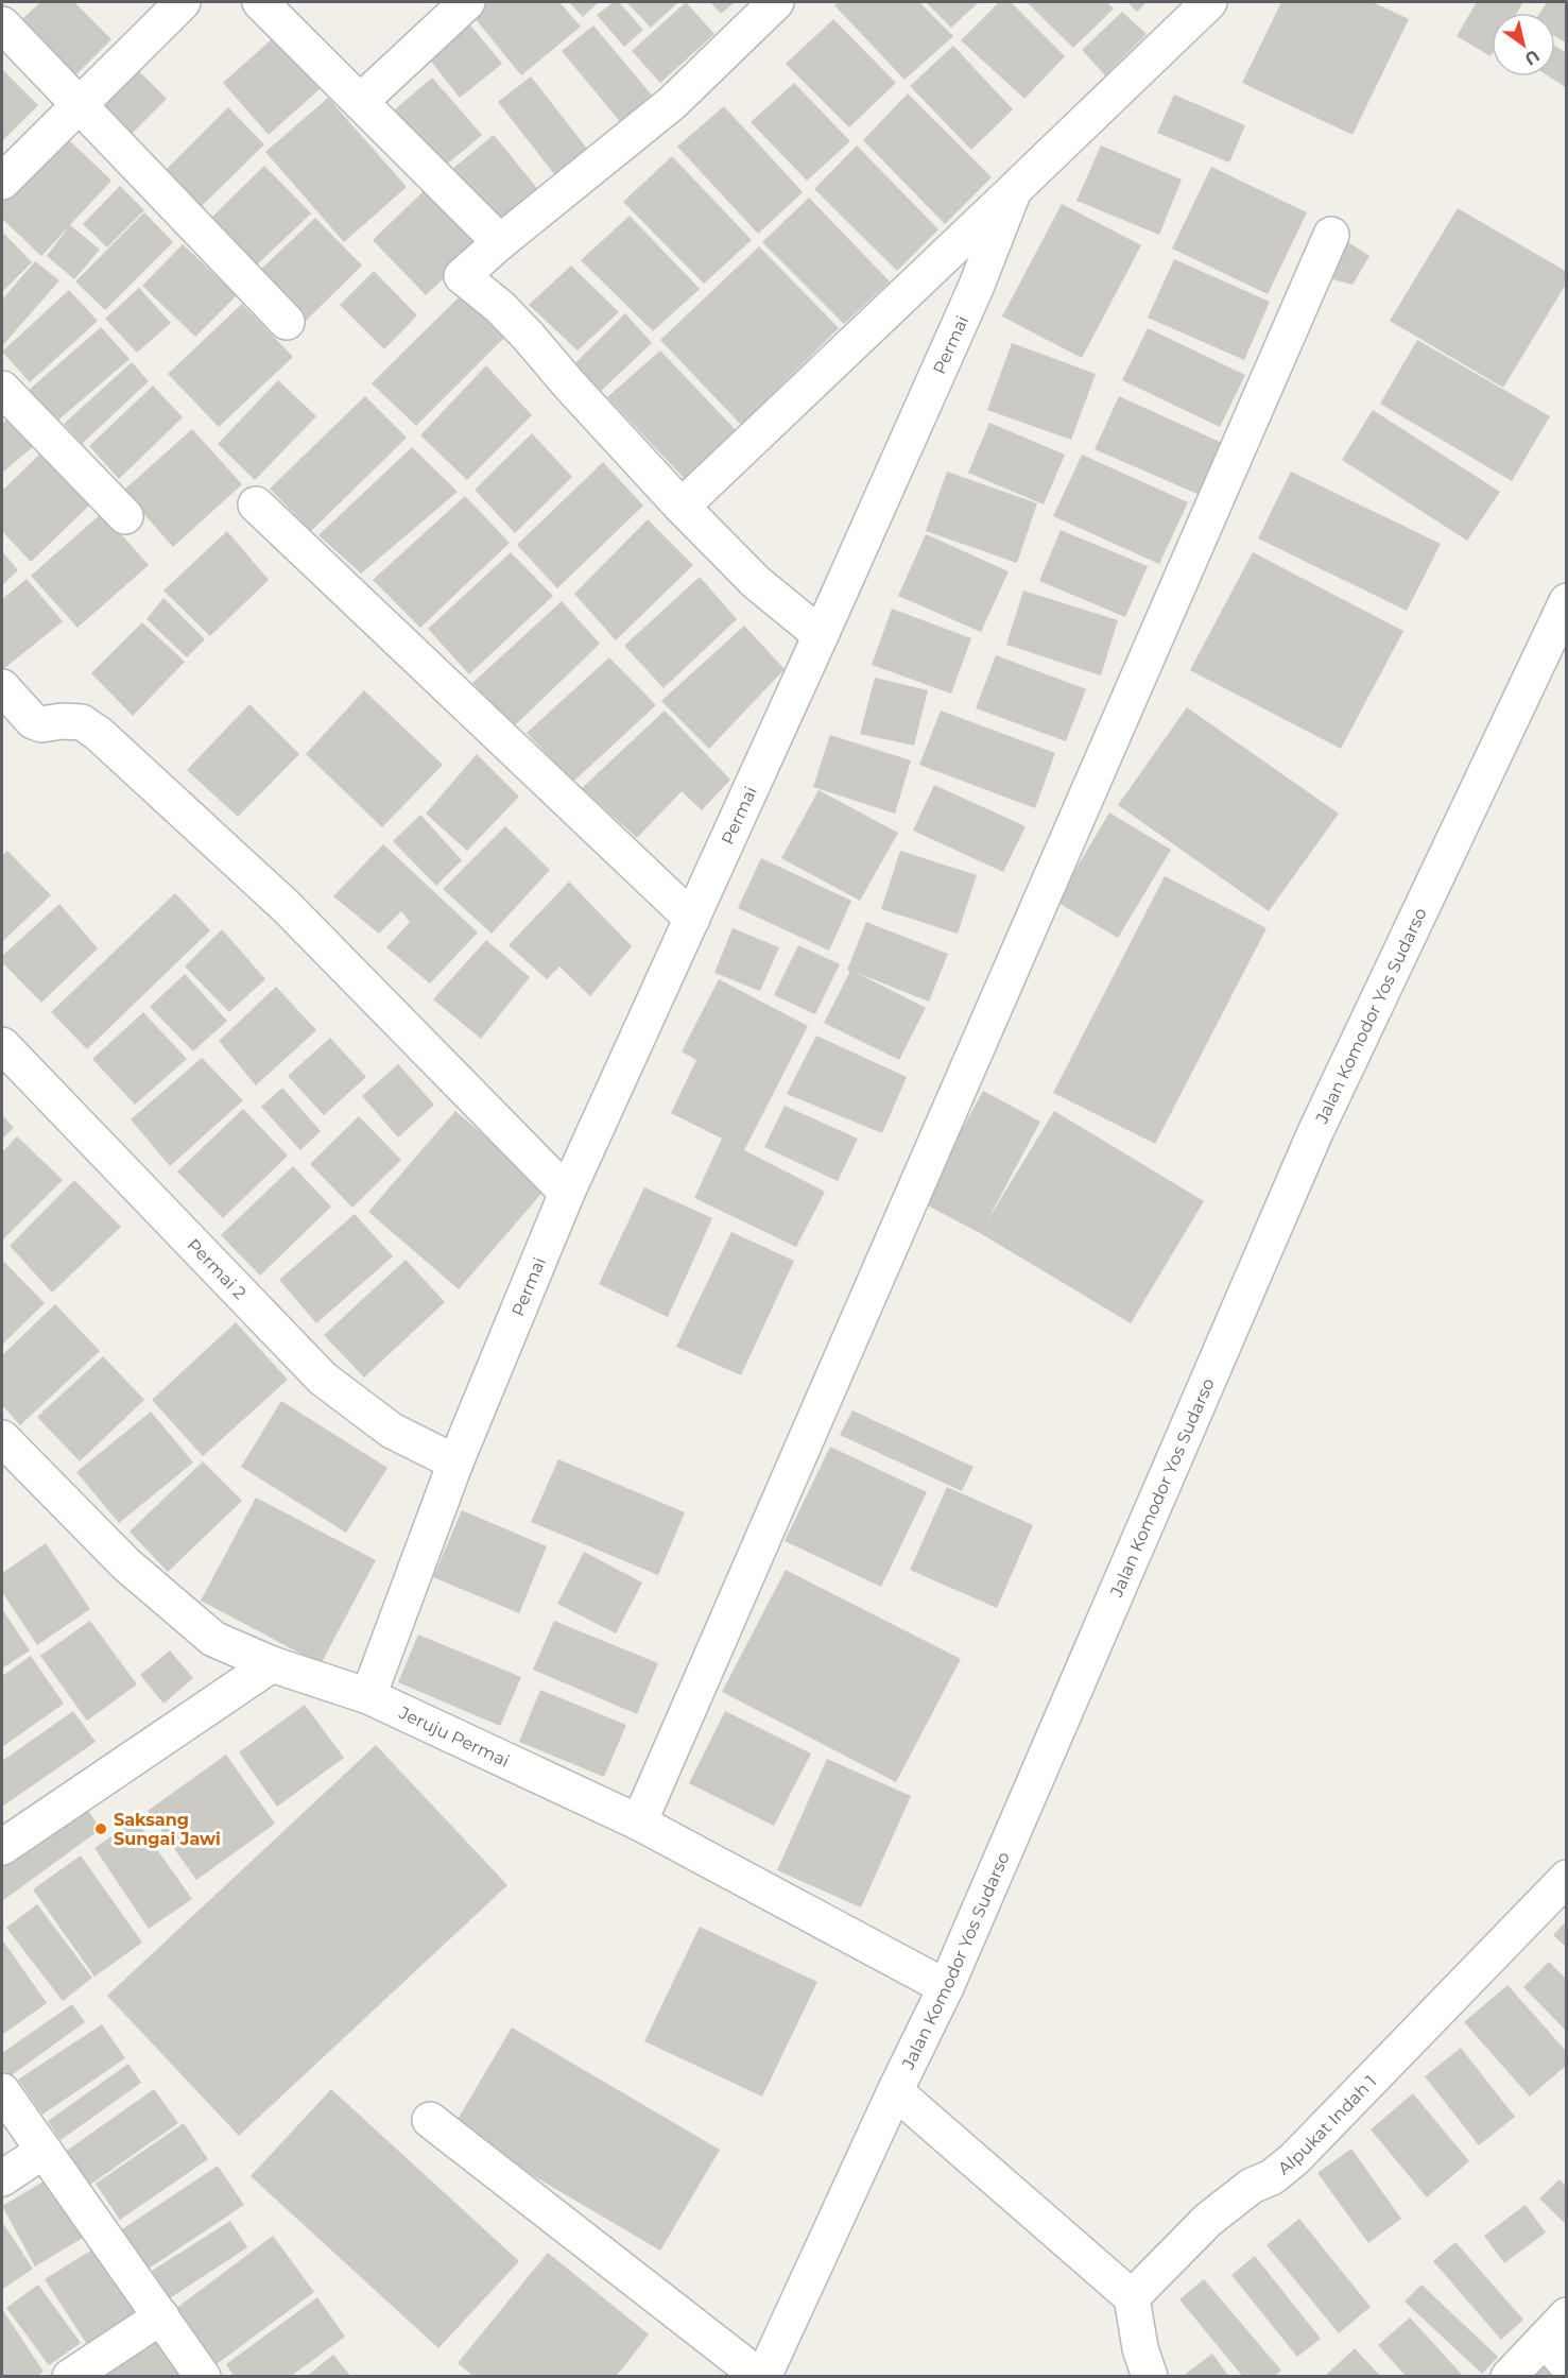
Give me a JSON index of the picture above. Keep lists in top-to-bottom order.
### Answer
{
  "streets": {
    "street": [
      "Permai",
      "Jalan Komodor Yos Sudarso",
      "Permai 2",
      "Jeruju Permai",
      "Alpukat Indah 1"
    ]
  },
  "crossings": [
    ["Permai", "Permai 2"],
    ["Permai", "Jeruju Permai"],
    ["Jalan Komodor Yos Sudarso", "Jeruju Permai"]
  ],
  "places": ["Saksang Sungai Jawi"],
  "north": "bottom right"
}
